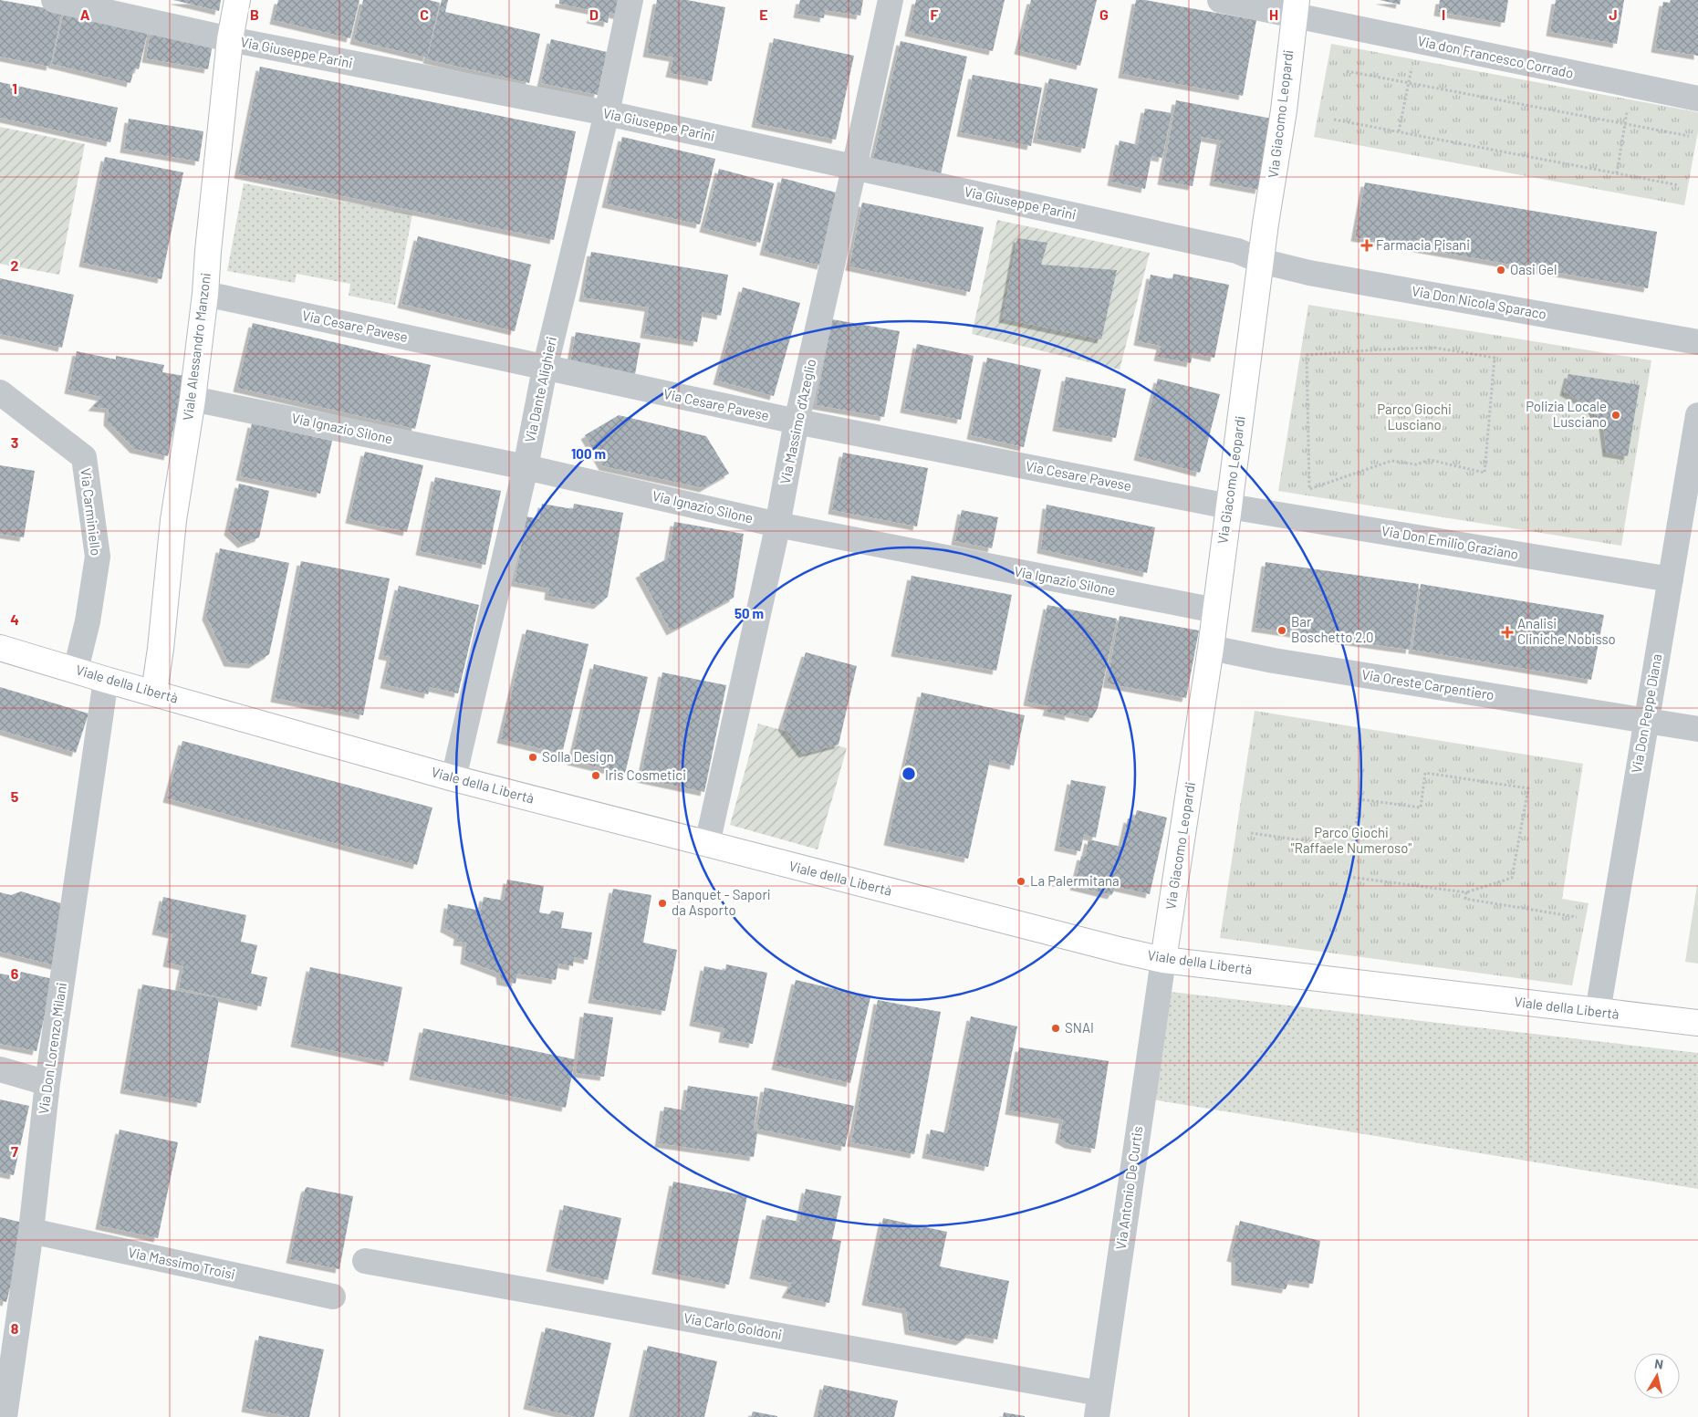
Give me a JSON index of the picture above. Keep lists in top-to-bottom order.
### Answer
{
  "streets": {
    "main road": ["Via Giacomo Leopardi", "Viale Alessandro Manzoni", "Viale della Libertà"],
    "street": [
      "Via Giuseppe Parini",
      "Via don Francesco Corrado",
      "Via Don Nicola Sparaco",
      "Via Cesare Pavese",
      "Via Dante Alighieri",
      "Via Massimo d'Azeglio",
      "Via Ignazio Silone",
      "Via Carminiello",
      "Via Don Emilio Graziano",
      "Via Oreste Carpentiero",
      "Via Don Peppe Diana",
      "Via Don Lorenzo Milani",
      "Via Antonio De Curtis",
      "Via Massimo Troisi",
      "Via Carlo Goldoni"
    ]
  },
  "crossings": [
    ["Via Giuseppe Parini", "Via Giacomo Leopardi"],
    ["Via Giuseppe Parini", "Via Don Nicola Sparaco"],
    ["Via Giuseppe Parini", "Viale Alessandro Manzoni"],
    ["Via Giuseppe Parini", "Via Dante Alighieri"],
    ["Via Giuseppe Parini", "Via Massimo d'Azeglio"],
    ["Via don Francesco Corrado", "Via Giacomo Leopardi"],
    ["Via Giacomo Leopardi", "Via Don Nicola Sparaco"],
    ["Via Giacomo Leopardi", "Via Cesare Pavese"],
    ["Via Giacomo Leopardi", "Via Ignazio Silone"],
    ["Via Giacomo Leopardi", "Via Don Emilio Graziano"],
    ["Via Giacomo Leopardi", "Viale della Libertà"],
    ["Via Giacomo Leopardi", "Via Oreste Carpentiero"],
    ["Via Giacomo Leopardi", "Via Antonio De Curtis"],
    ["Via Cesare Pavese", "Viale Alessandro Manzoni"],
    ["Via Cesare Pavese", "Via Dante Alighieri"],
    ["Via Cesare Pavese", "Via Massimo d'Azeglio"],
    ["Via Cesare Pavese", "Via Don Emilio Graziano"],
    ["Viale Alessandro Manzoni", "Via Ignazio Silone"],
    ["Viale Alessandro Manzoni", "Viale della Libertà"],
    ["Via Dante Alighieri", "Via Ignazio Silone"],
    ["Via Dante Alighieri", "Viale della Libertà"],
    ["Via Massimo d'Azeglio", "Via Ignazio Silone"],
    ["Via Massimo d'Azeglio", "Viale della Libertà"],
    ["Via Carminiello", "Viale della Libertà"],
    ["Via Don Emilio Graziano", "Via Don Peppe Diana"],
    ["Viale della Libertà", "Via Don Peppe Diana"],
    ["Viale della Libertà", "Via Don Lorenzo Milani"],
    ["Viale della Libertà", "Via Antonio De Curtis"],
    ["Via Oreste Carpentiero", "Via Don Peppe Diana"],
    ["Via Don Lorenzo Milani", "Via Massimo Troisi"],
    ["Via Antonio De Curtis", "Via Carlo Goldoni"]
  ],
  "parks": ["Parco Giochi Lusciano", "Parco Giochi \"Raffaele Numeroso\""],
  "places": {
    "health": ["Farmacia Pisani", "Analisi Cliniche Nobisso"],
    "other": [
      "Oasi Gel",
      "Polizia Locale Lusciano",
      "Bar Boschetto 2.0",
      "Solla Design",
      "Iris Cosmetici",
      "La Palermitana",
      "Banquet - Sapori da Asporto",
      "SNAI"
    ]
  },
  "north": "top",
  "grid": {
    "columns": [
      "A",
      "B",
      "C",
      "D",
      "E",
      "F",
      "G",
      "H",
      "I",
      "J"
    ],
    "rows": [
      "1",
      "2",
      "3",
      "4",
      "5",
      "6",
      "7",
      "8"
    ]
  },
  "rings": ["100 m", "50 m"]
}
